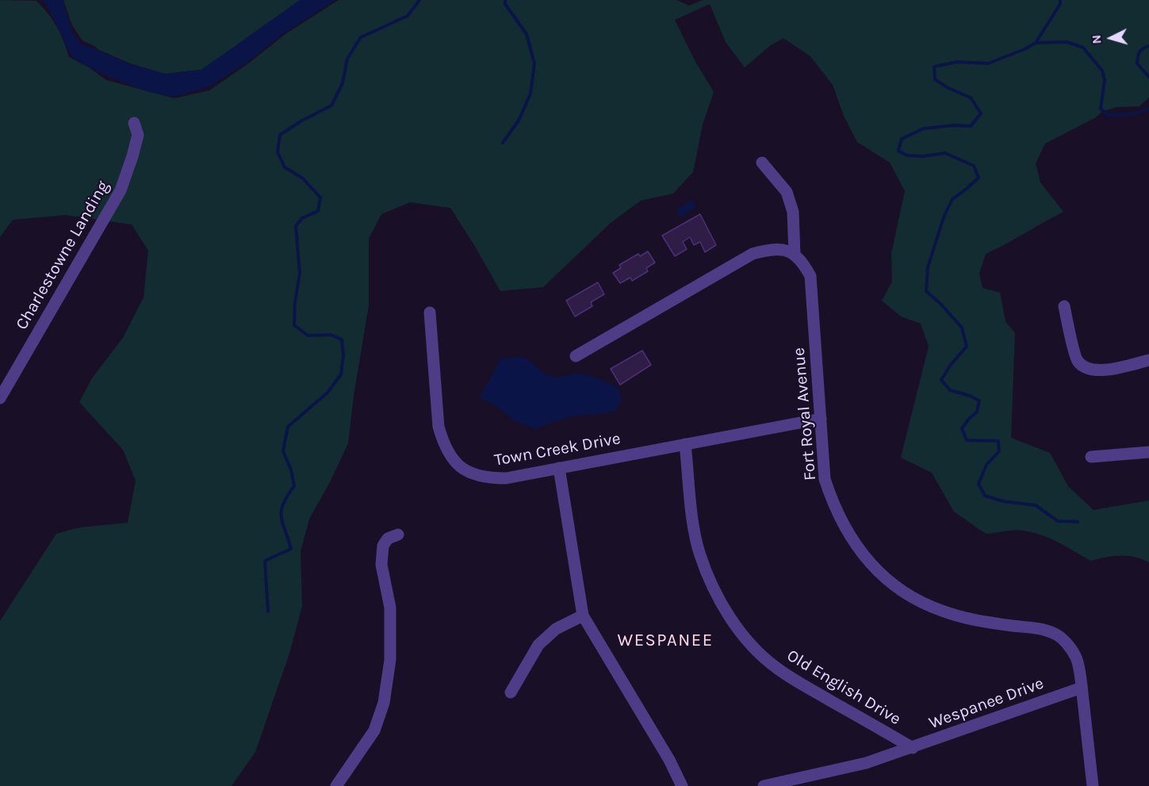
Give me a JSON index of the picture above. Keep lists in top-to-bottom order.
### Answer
{
  "streets": {
    "street": [
      "Charlestowne Landing",
      "Fort Royal Avenue",
      "Town Creek Drive",
      "Old English Drive",
      "Wespanee Drive"
    ]
  },
  "crossings": [
    ["Fort Royal Avenue", "Town Creek Drive"],
    ["Fort Royal Avenue", "Wespanee Drive"],
    ["Town Creek Drive", "Old English Drive"],
    ["Old English Drive", "Wespanee Drive"]
  ],
  "districts": ["WESPANEE"],
  "north": "left"
}
